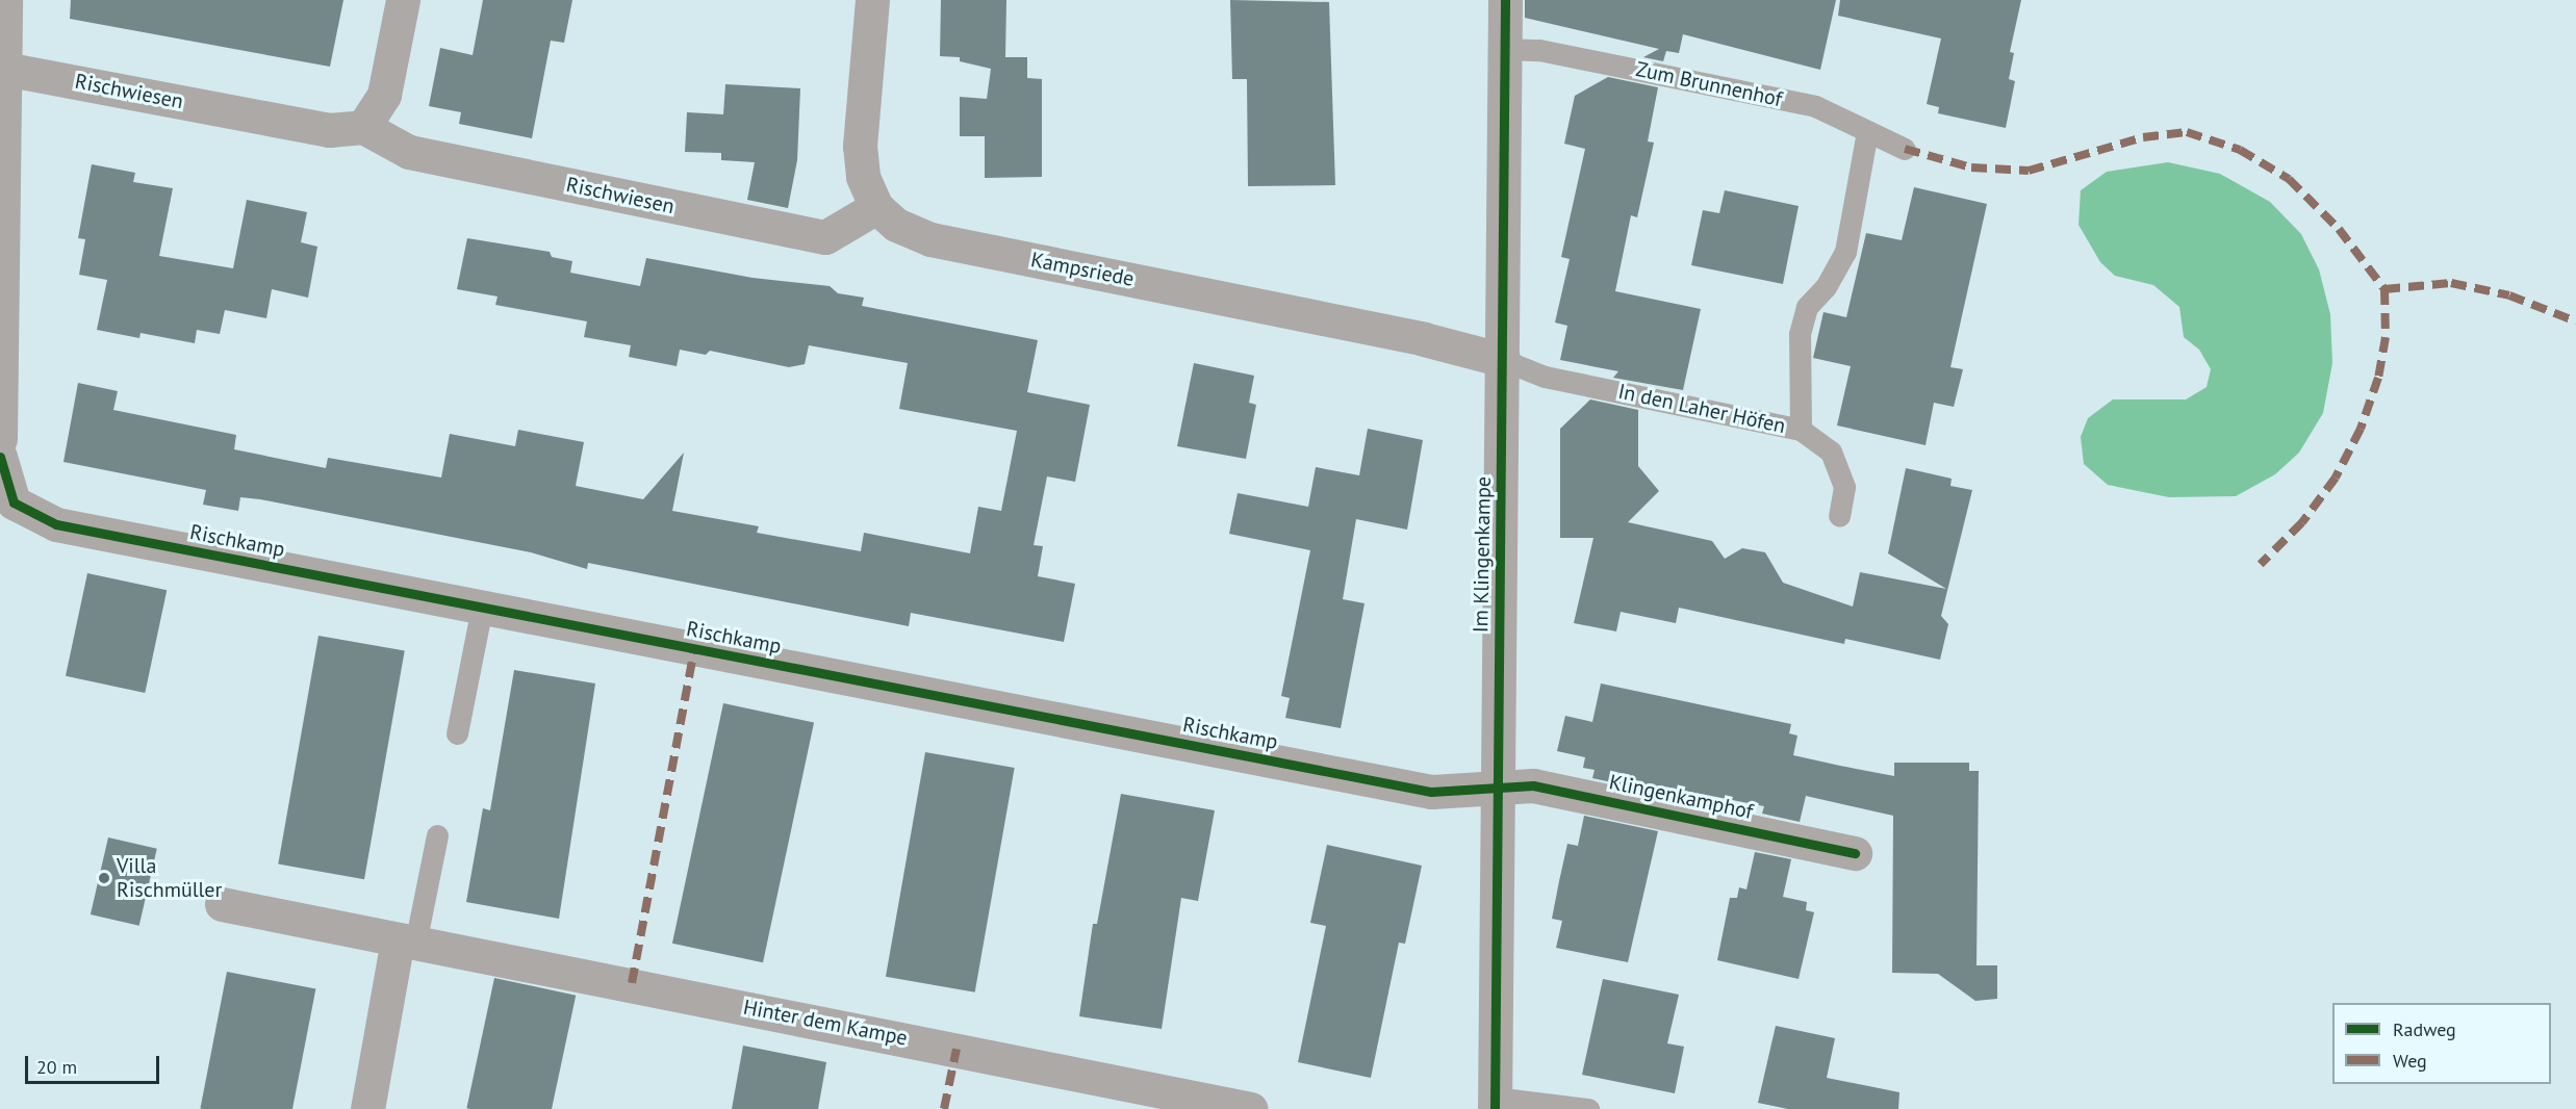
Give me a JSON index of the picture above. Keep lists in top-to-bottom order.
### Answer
{
  "streets": {
    "street": [
      "Rischwiesen",
      "Kampsriede",
      "Rischkamp",
      "Im Klingenkampe",
      "Klingenkamphof",
      "Hinter dem Kampe"
    ],
    "lane": ["Zum Brunnenhof", "In den Laher Höfen"]
  },
  "crossings": [
    ["Zum Brunnenhof", "Im Klingenkampe"],
    ["Rischwiesen", "Kampsriede"],
    ["Kampsriede", "In den Laher Höfen"],
    ["Kampsriede", "Im Klingenkampe"],
    ["In den Laher Höfen", "Im Klingenkampe"],
    ["Rischkamp", "Im Klingenkampe"],
    ["Rischkamp", "Klingenkamphof"],
    ["Im Klingenkampe", "Klingenkamphof"]
  ],
  "places": ["Villa Rischmüller"],
  "legend": ["Radweg", "Weg"],
  "scale_bar": "20 m"
}
